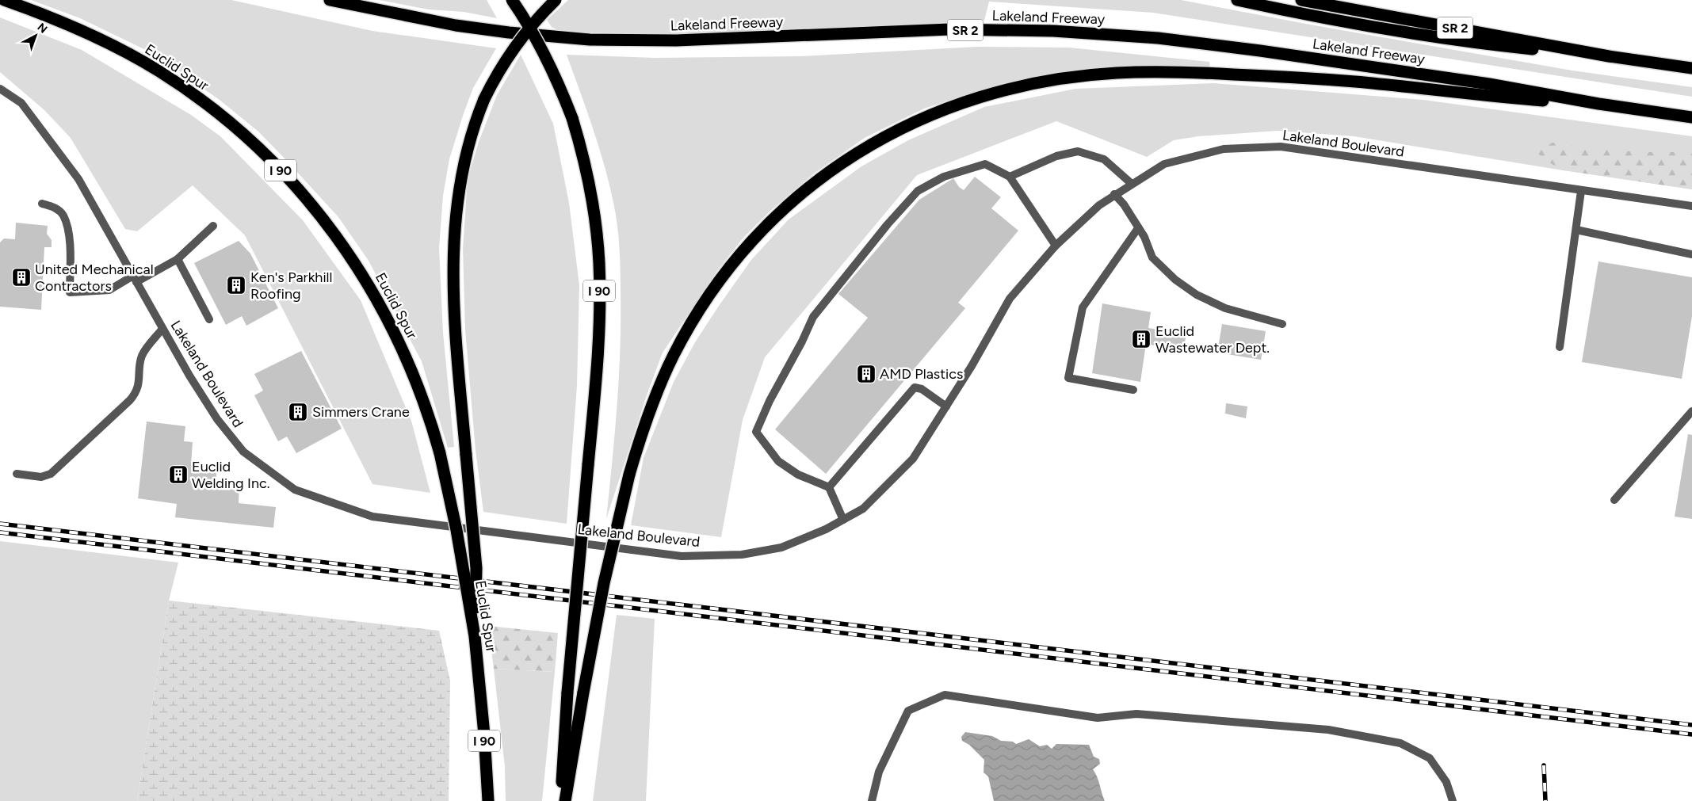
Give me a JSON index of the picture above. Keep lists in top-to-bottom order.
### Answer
{
  "streets": {
    "highway": [
      "Lakeland Freeway",
      "SR 2",
      "Euclid Spur",
      "I 90"
    ],
    "street": ["Lakeland Boulevard"]
  },
  "places": {
    "building": [
      "United Mechanical Contractors",
      "Ken's Parkhill Roofing",
      "Euclid Wastewater Dept.",
      "AMD Plastics",
      "Simmers Crane",
      "Euclid Welding Inc."
    ]
  },
  "north": "top right"
}
